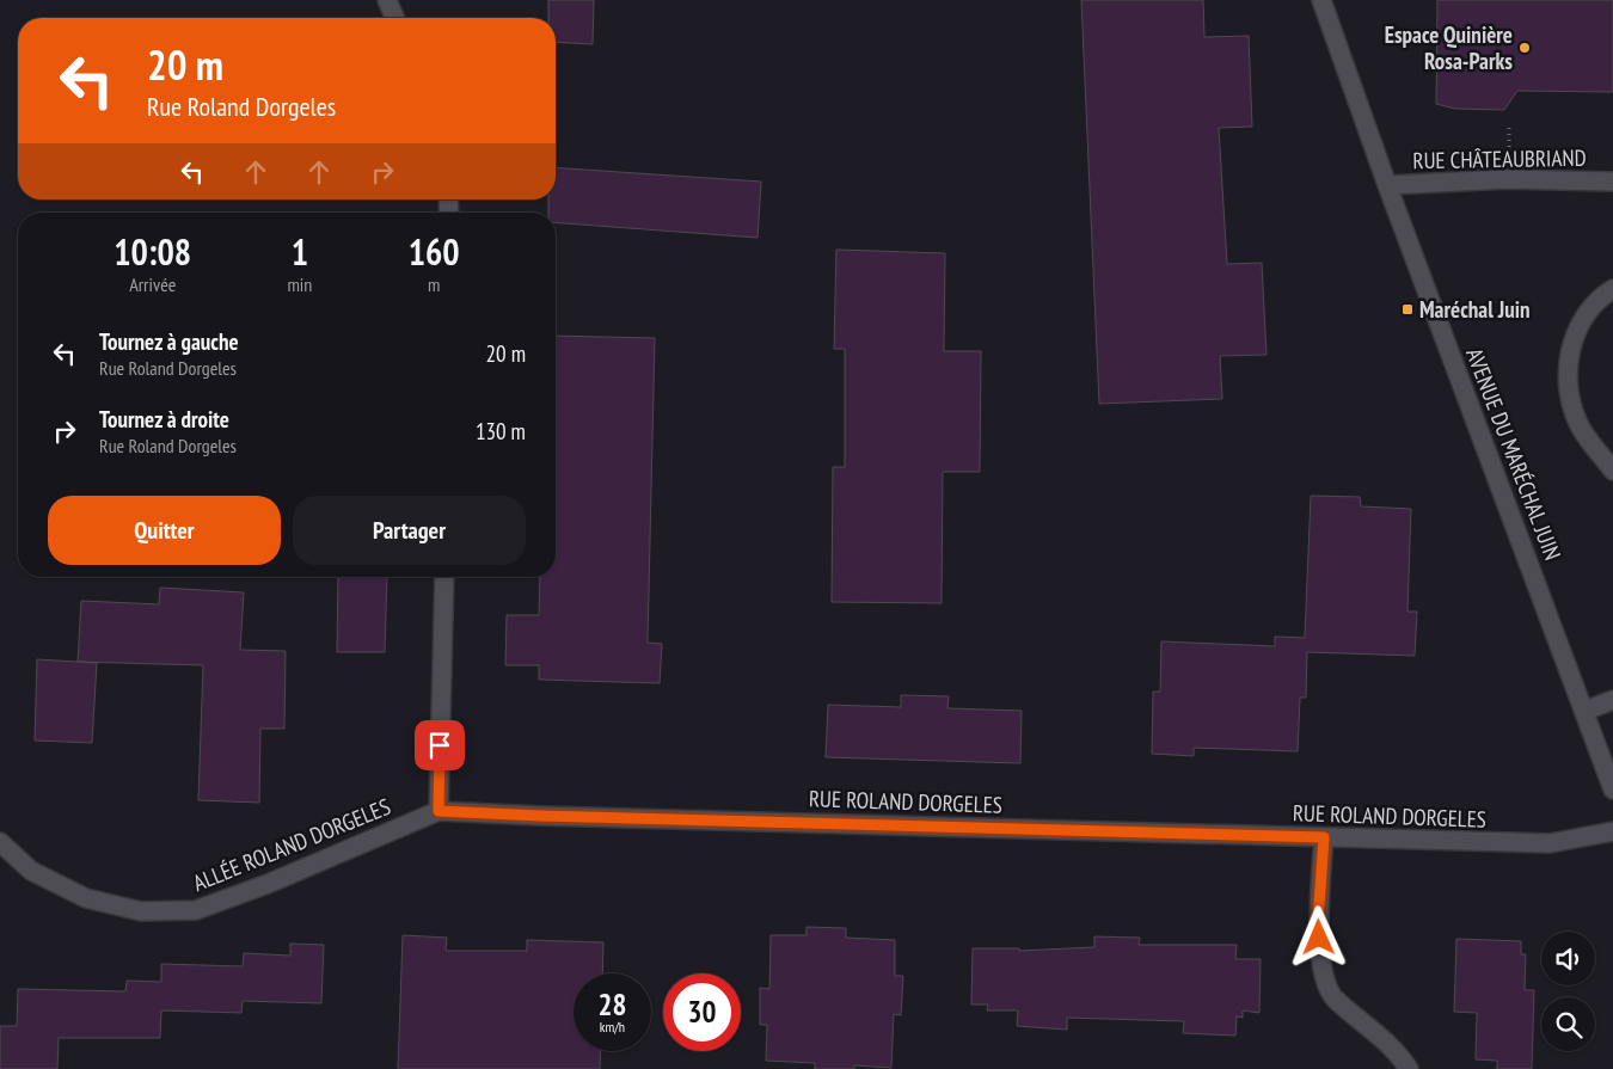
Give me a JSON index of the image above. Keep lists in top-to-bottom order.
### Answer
{
  "streets": {
    "street": [
      "RUE CHÂTEAUBRIAND",
      "AVENUE DU MARÉCHAL JUIN",
      "RUE ROLAND DORGELES",
      "ALLÉE ROLAND DORGELES"
    ]
  },
  "crossings": [
    ["RUE CHÂTEAUBRIAND", "AVENUE DU MARÉCHAL JUIN"],
    ["RUE ROLAND DORGELES", "ALLÉE ROLAND DORGELES"]
  ],
  "places": {
    "other": ["Espace Quinière Rosa-Parks"],
    "transit": ["Maréchal Juin"]
  },
  "page": {
    "turn": ["20 m", "Rue Roland Dorgeles"],
    "eta": [
      "10:08",
      "Arrivée",
      "1",
      "min",
      "160",
      "m"
    ],
    "list": [
      {
        "name": "Tournez à gauche",
        "note": "Rue Roland Dorgeles",
        "value": "20 m"
      },
      {
        "name": "Tournez à droite",
        "note": "Rue Roland Dorgeles",
        "value": "130 m"
      }
    ],
    "buttons": ["Quitter", "Partager"],
    "speed": "28 km/h",
    "limit": "30"
  }
}
